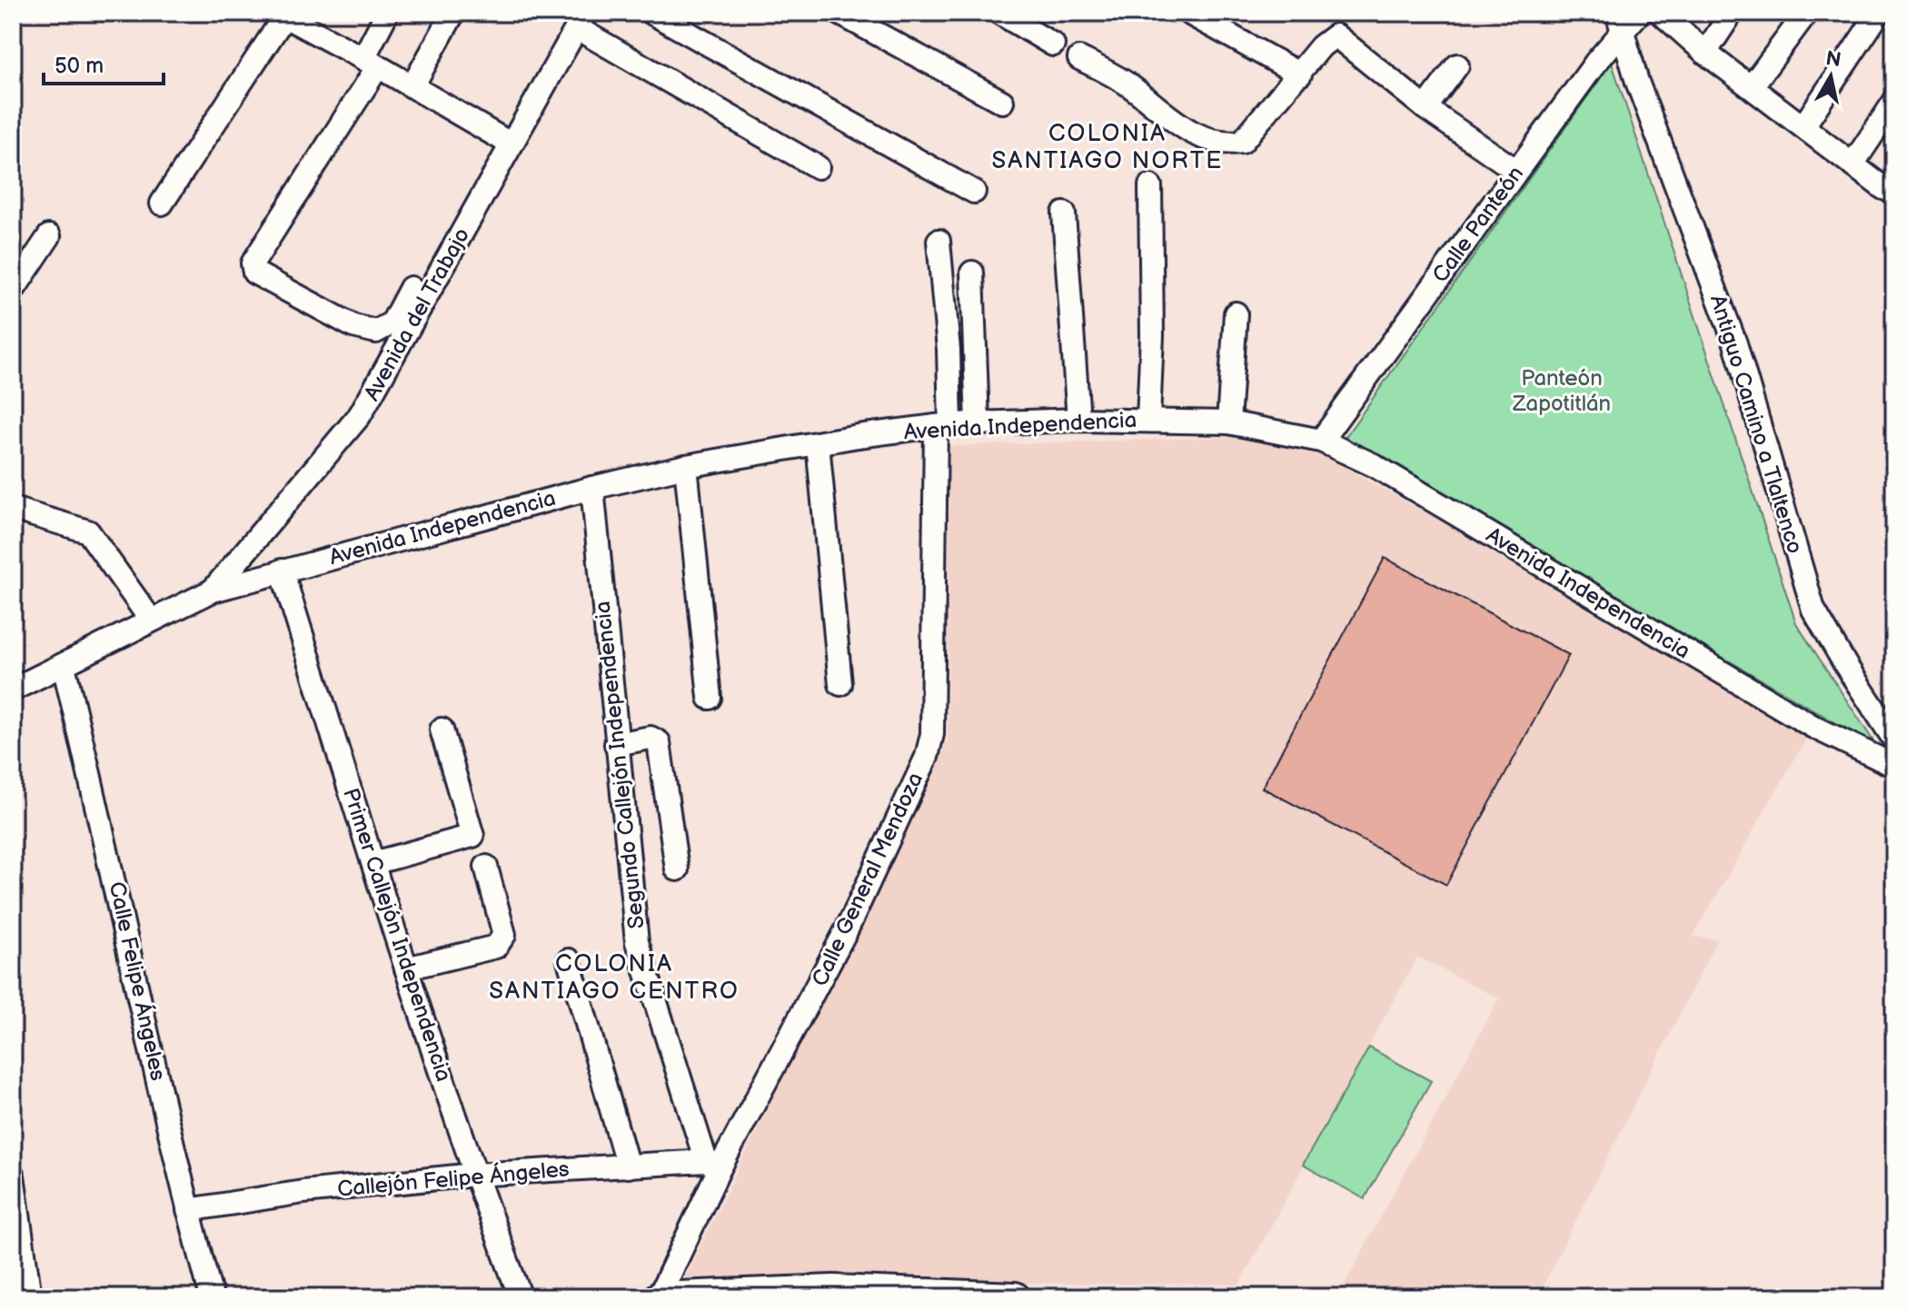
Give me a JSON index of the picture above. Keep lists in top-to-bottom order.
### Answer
{
  "streets": {
    "street": [
      "Calle Panteón",
      "Avenida del Trabajo",
      "Antiguo Camino a Tlaltenco",
      "Avenida Independencia",
      "Segundo Callejón Independencia",
      "Calle General Mendoza",
      "Primer Callejón Independencia",
      "Calle Felipe Ángeles",
      "Callejón Felipe Ángeles"
    ]
  },
  "crossings": [
    ["Calle Panteón", "Antiguo Camino a Tlaltenco"],
    ["Calle Panteón", "Avenida Independencia"],
    ["Avenida del Trabajo", "Avenida Independencia"],
    ["Avenida Independencia", "Segundo Callejón Independencia"],
    ["Avenida Independencia", "Calle General Mendoza"],
    ["Avenida Independencia", "Primer Callejón Independencia"],
    ["Avenida Independencia", "Calle Felipe Ángeles"],
    ["Segundo Callejón Independencia", "Calle General Mendoza"],
    ["Segundo Callejón Independencia", "Callejón Felipe Ángeles"],
    ["Calle General Mendoza", "Callejón Felipe Ángeles"],
    ["Primer Callejón Independencia", "Callejón Felipe Ángeles"],
    ["Calle Felipe Ángeles", "Callejón Felipe Ángeles"]
  ],
  "districts": ["COLONIA SANTIAGO NORTE", "COLONIA SANTIAGO CENTRO"],
  "parks": ["Panteón Zapotitlán"],
  "scale_bar": "50 m",
  "north": "top"
}
